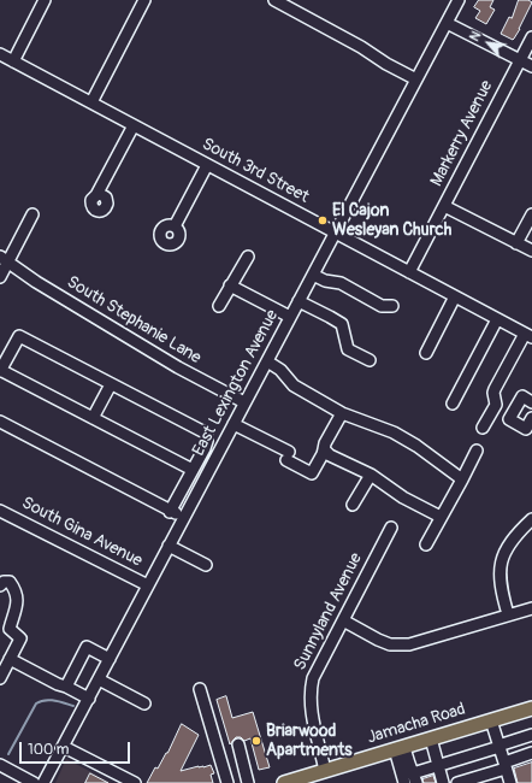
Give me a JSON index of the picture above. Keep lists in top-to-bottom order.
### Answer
{
  "streets": {
    "main road": ["Jamacha Road"],
    "street": [
      "Markerry Avenue",
      "South 3rd Street",
      "South Stephanie Lane",
      "East Lexington Avenue",
      "South Gina Avenue",
      "Sunnyland Avenue"
    ]
  },
  "crossings": [
    ["Markerry Avenue", "South 3rd Street"],
    ["South 3rd Street", "East Lexington Avenue"],
    ["South Stephanie Lane", "East Lexington Avenue"],
    ["East Lexington Avenue", "South Gina Avenue"],
    ["Sunnyland Avenue", "Jamacha Road"]
  ],
  "places": ["El Cajon Wesleyan Church", "Briarwood Apartments"],
  "scale_bar": "100 m",
  "north": "top left"
}
